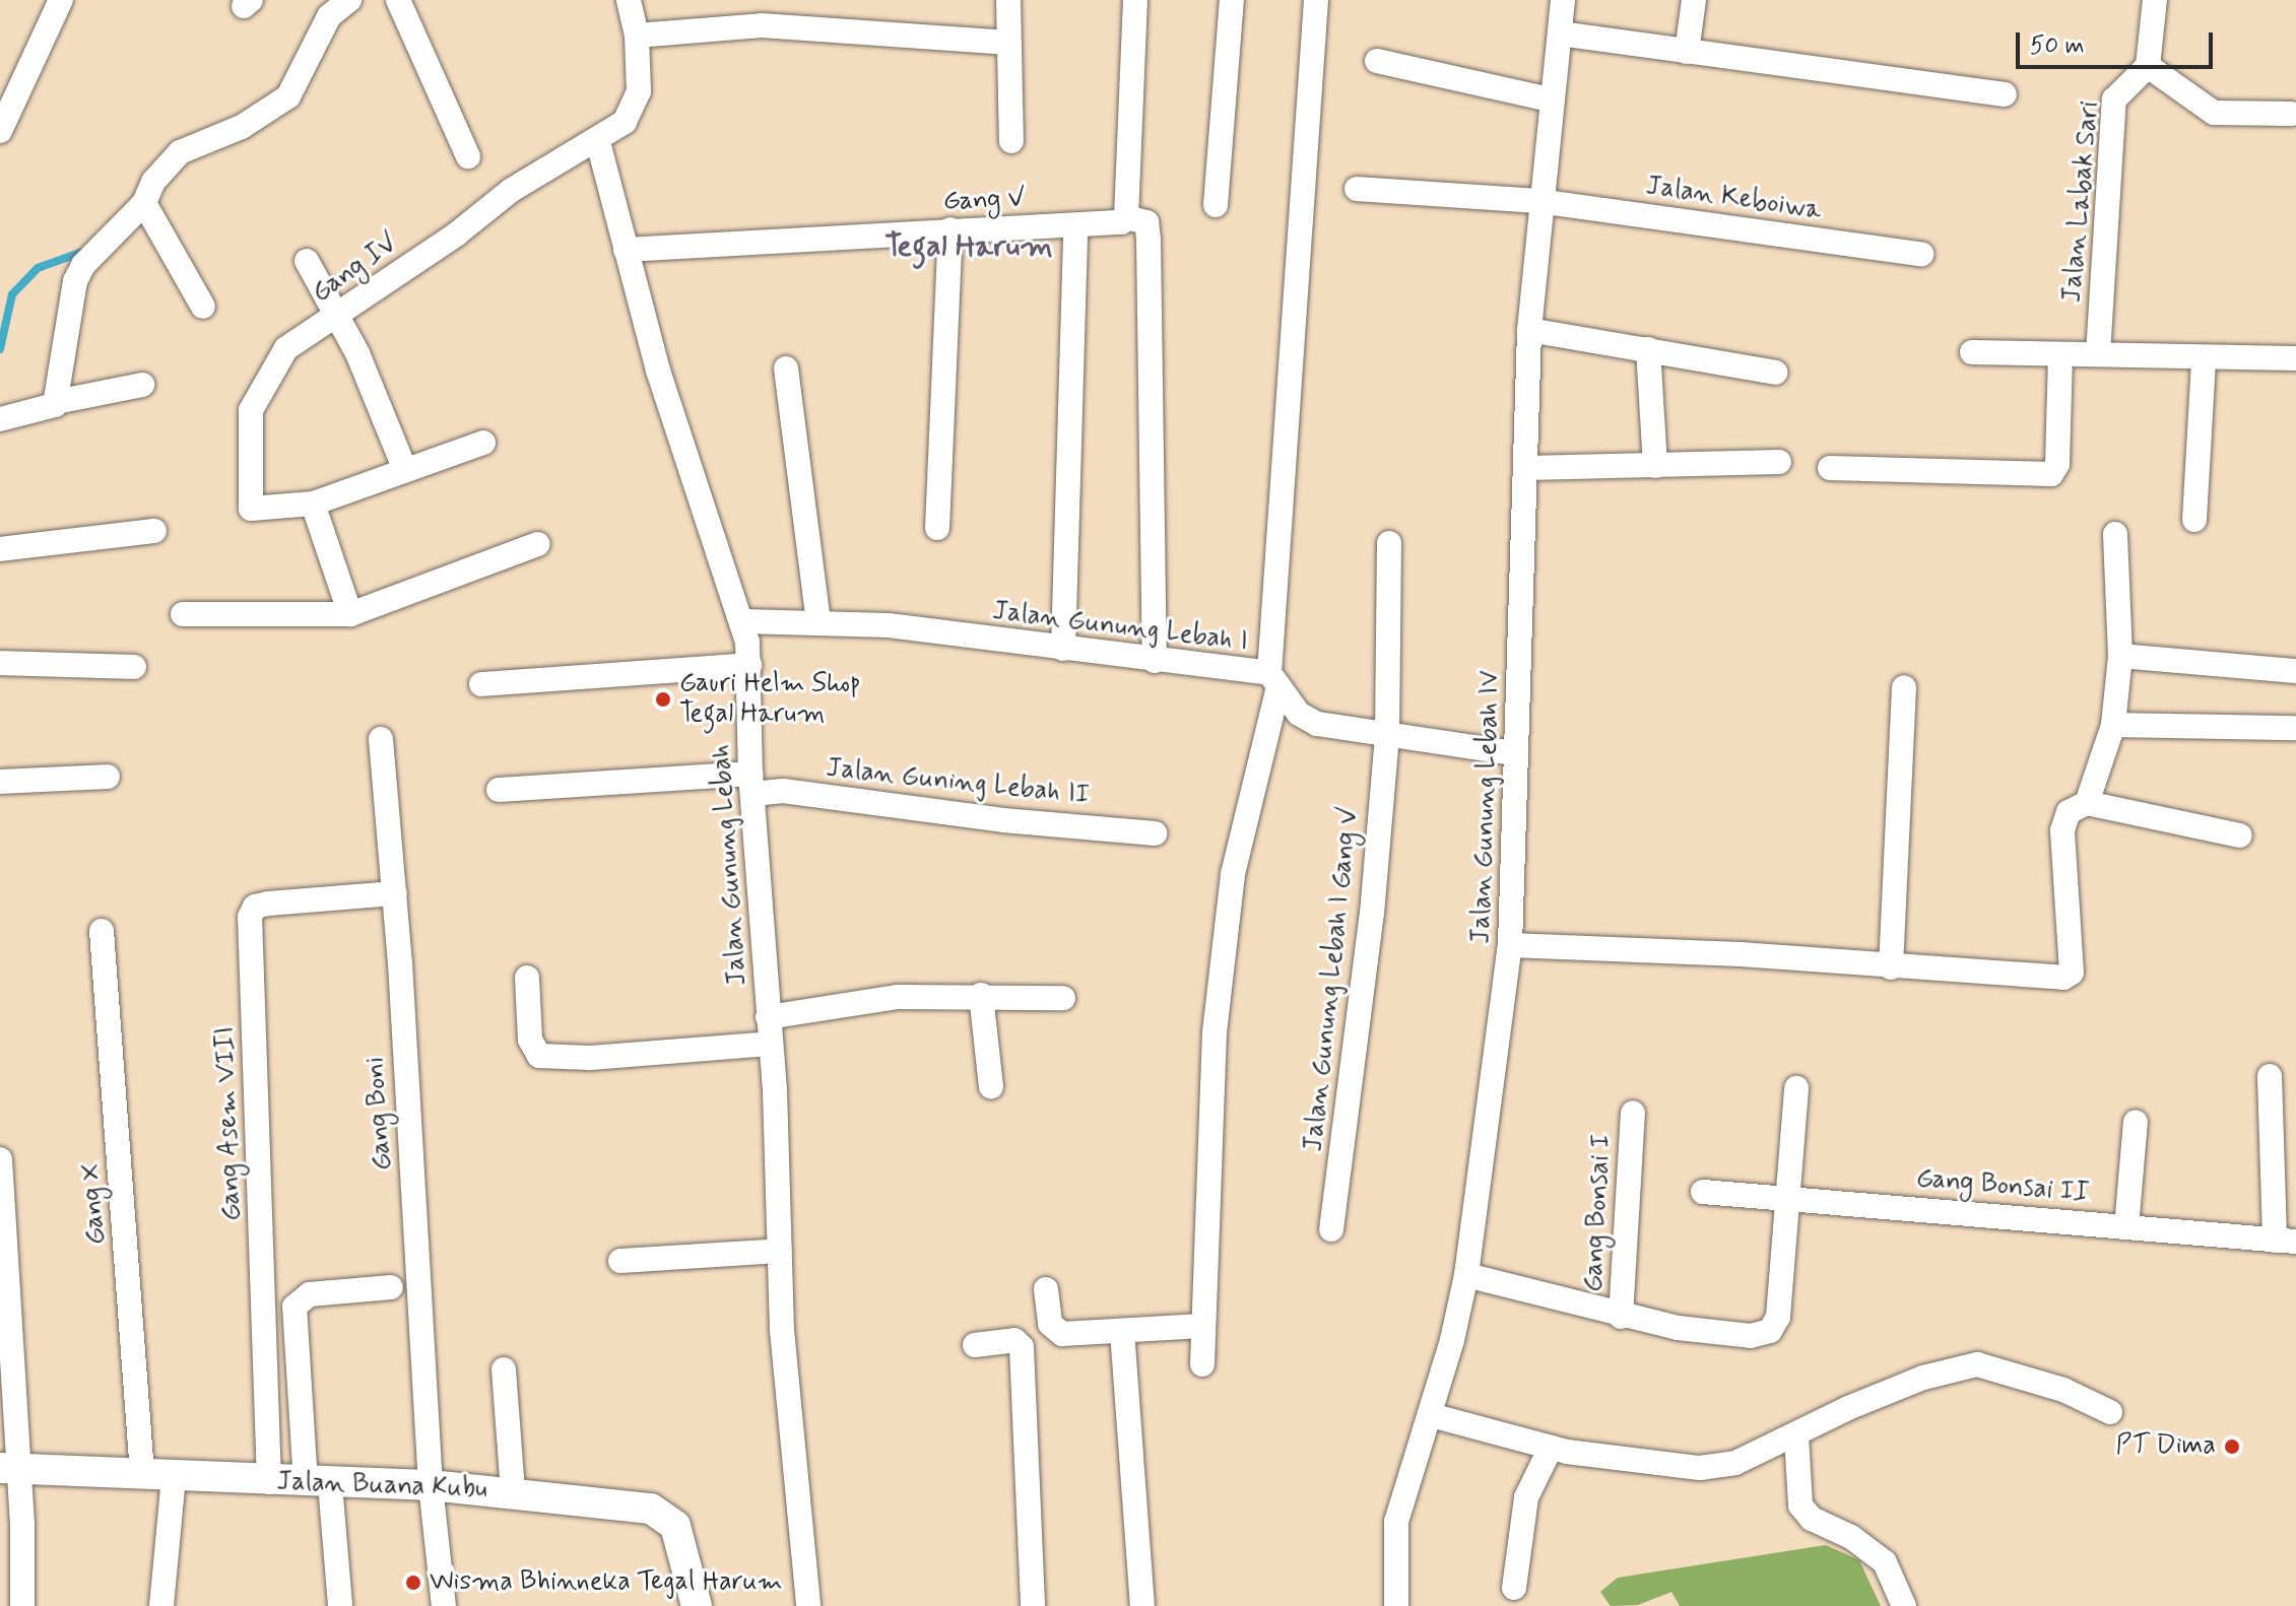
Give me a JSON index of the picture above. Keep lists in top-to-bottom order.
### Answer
{
  "streets": {
    "street": [
      "Jalan Keboiwa",
      "Gang V",
      "Jalan Labak Sari",
      "Gang IV",
      "Jalan Gunung Lebah I",
      "Jalan Guning Lebah II",
      "Jalan Gunung Lebah IV",
      "Jalan Gunung Lebah",
      "Jalan Gunung Lebah I Gang V",
      "Gang Boni",
      "Gang Asem VIII",
      "Gang Bonsai II",
      "Gang X",
      "Gang Bonsai I",
      "Jalan Buana Kubu"
    ]
  },
  "crossings": [
    ["Jalan Keboiwa", "Jalan Gunung Lebah IV"],
    ["Gang V", "Jalan Gunung Lebah"],
    ["Gang IV", "Jalan Gunung Lebah"],
    ["Jalan Gunung Lebah I", "Jalan Gunung Lebah"],
    ["Jalan Guning Lebah II", "Jalan Gunung Lebah"],
    ["Gang Boni", "Gang Asem VIII"],
    ["Gang Boni", "Jalan Buana Kubu"],
    ["Gang Asem VIII", "Jalan Buana Kubu"],
    ["Gang X", "Jalan Buana Kubu"]
  ],
  "districts": ["Tegal Harum"],
  "places": ["Gauri Helm Shop Tegal Harum", "PT Dima", "Wisma Bhinneka Tegal Harum"],
  "scale_bar": "50 m"
}
